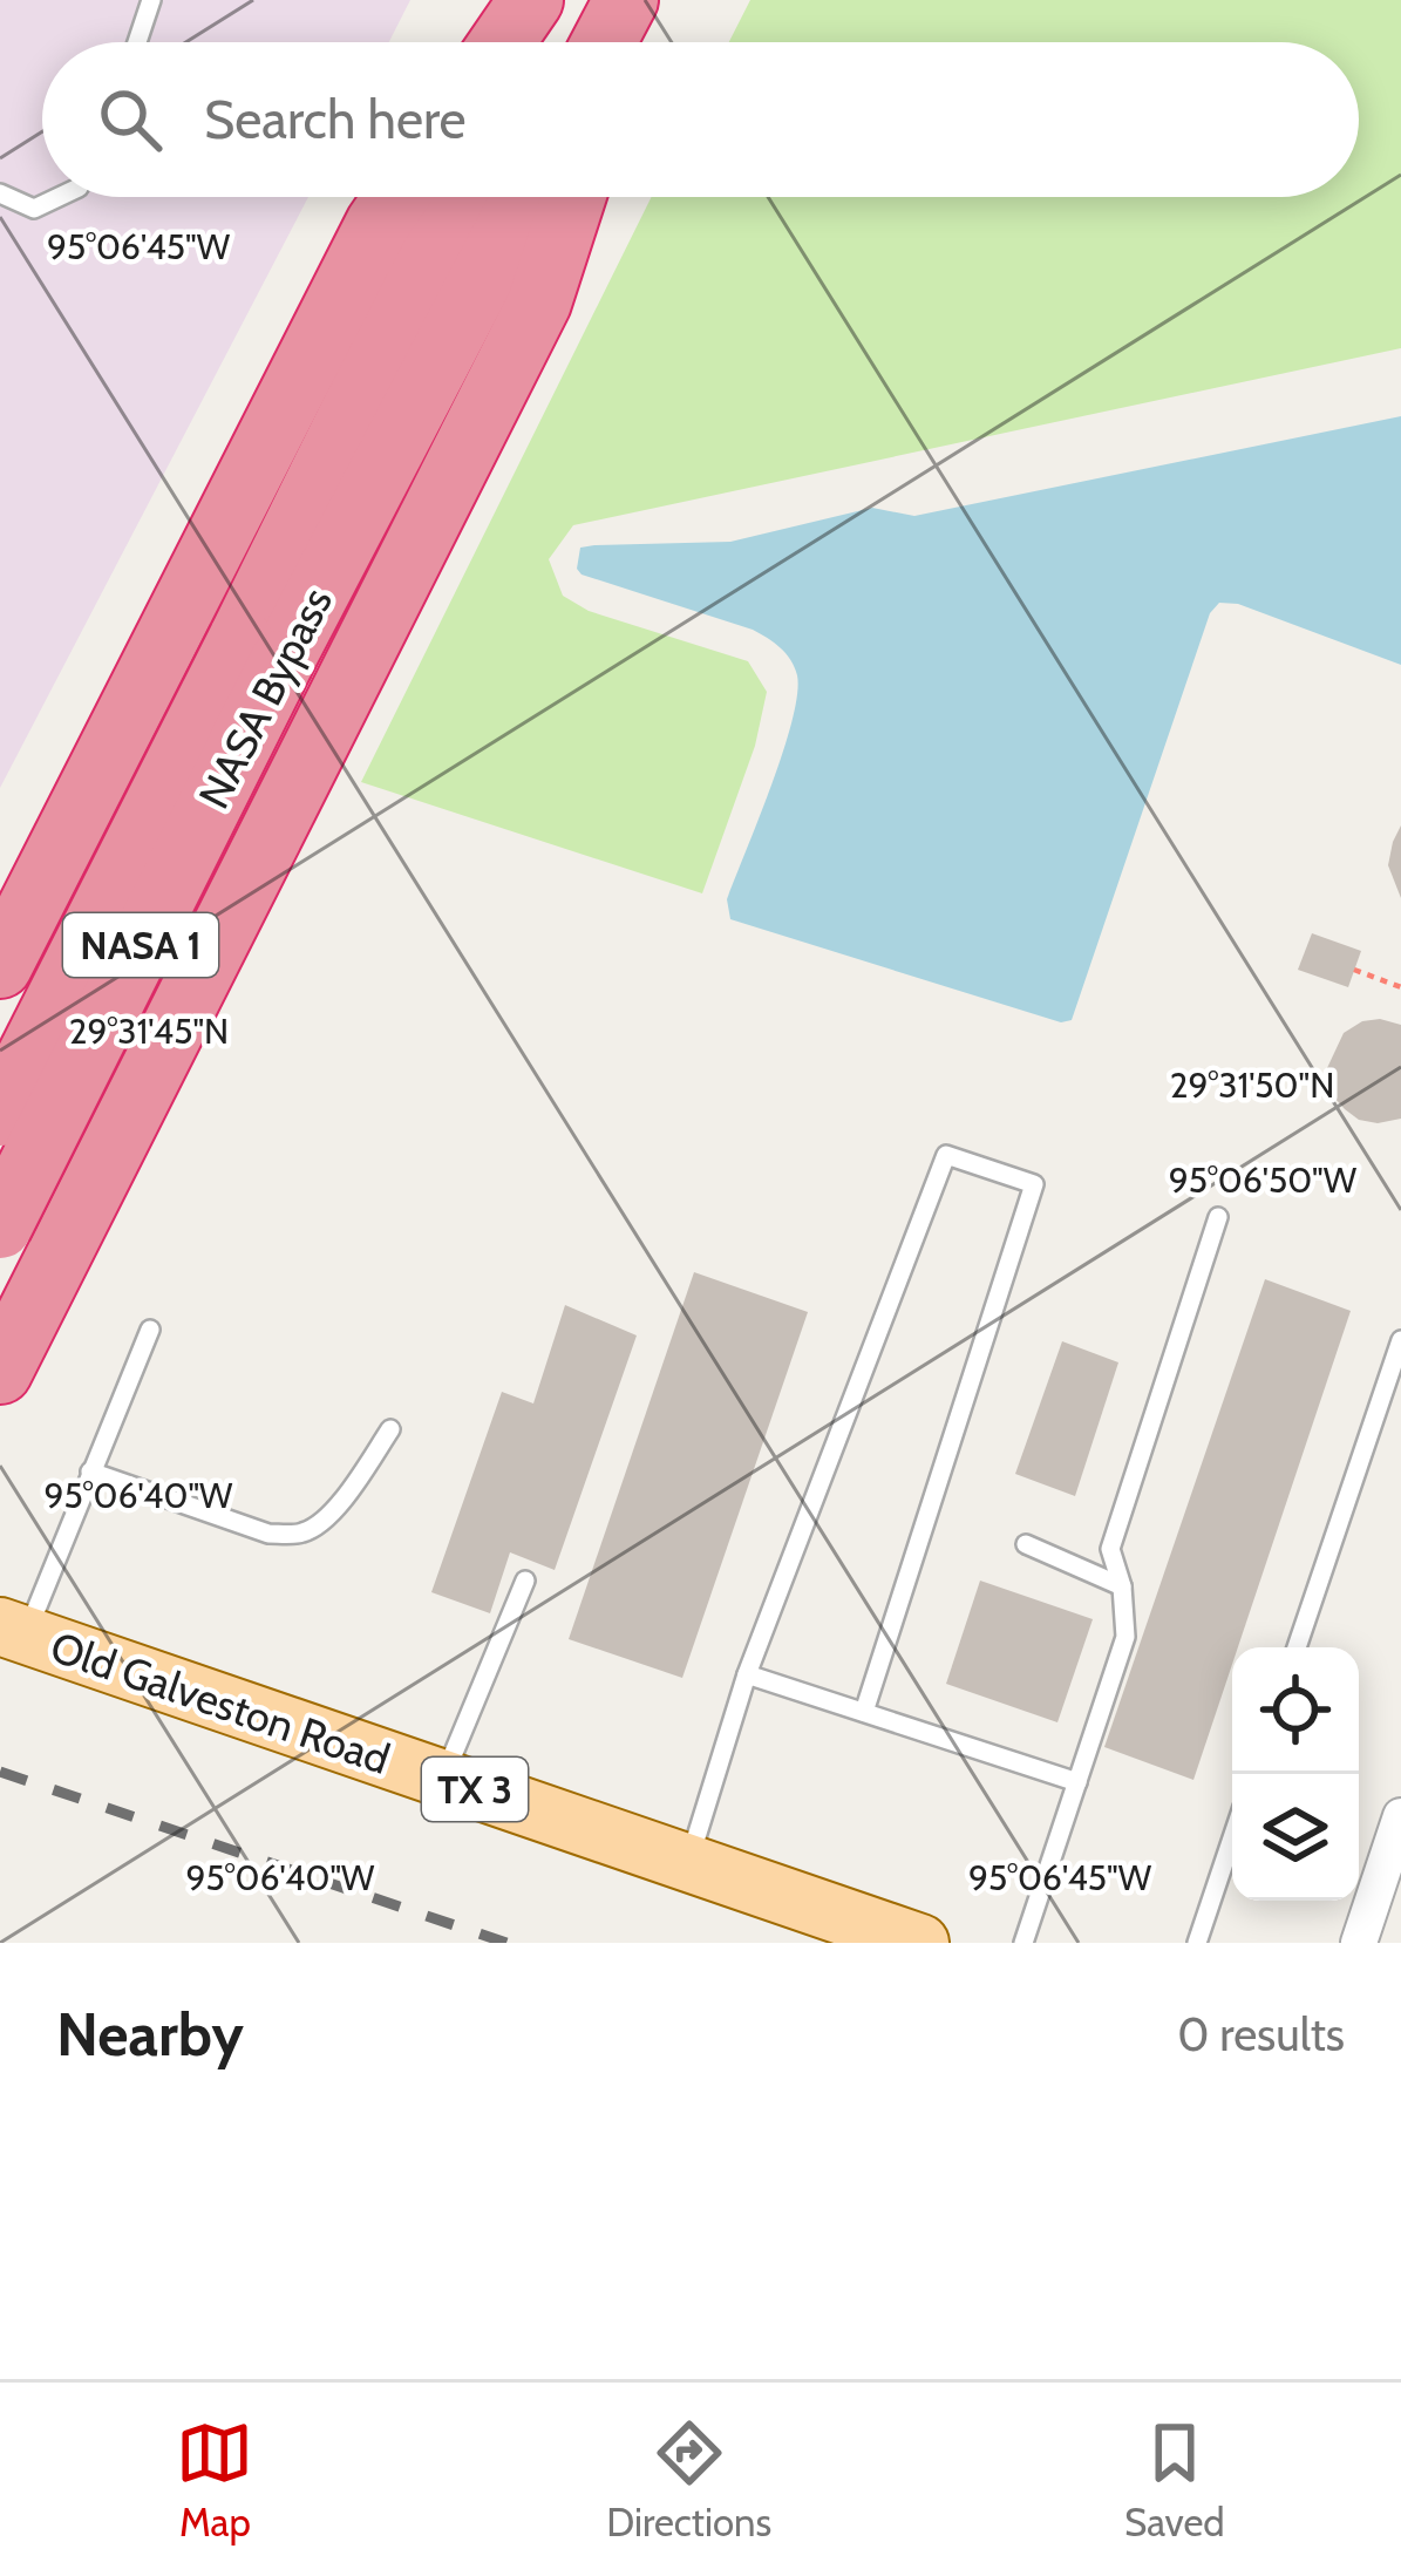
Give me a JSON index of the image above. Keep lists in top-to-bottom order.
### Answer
{
  "streets": {
    "highway": ["NASA Bypass", "NASA 1"],
    "main road": ["Old Galveston Road", "TX 3"]
  },
  "page": {
    "search": "Search here",
    "heading": ["Nearby", "0 results"],
    "nav": ["Map", "Directions", "Saved"]
  },
  "coordinates": [
    "95°06'45\"W",
    "29°31'45\"N",
    "29°31'50\"N",
    "95°06'50\"W",
    "95°06'40\"W"
  ]
}
